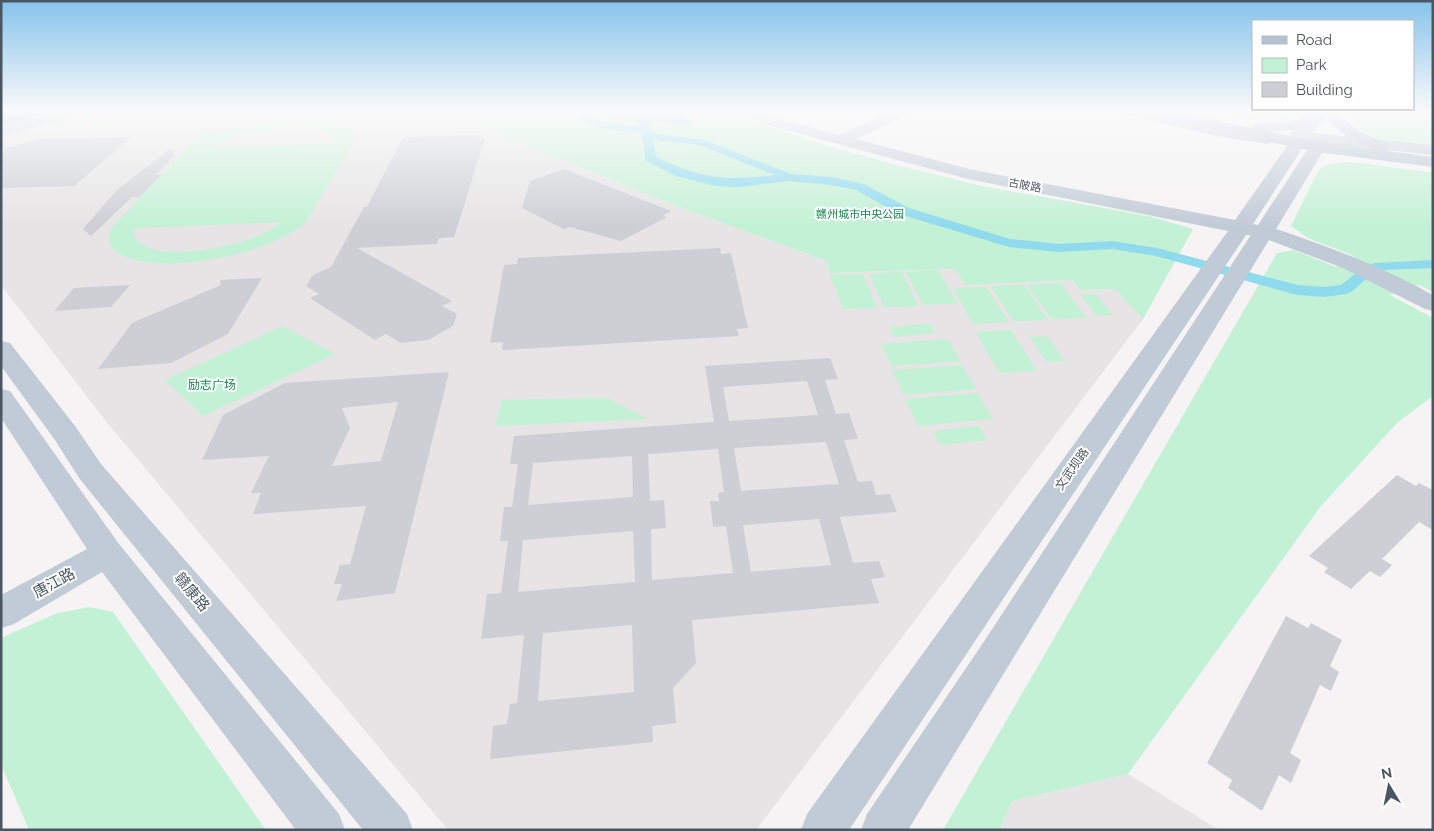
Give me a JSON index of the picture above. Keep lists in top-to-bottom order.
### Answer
{
  "streets": {
    "main road": [
      "古陂路",
      "文武坝路",
      "唐江路",
      "赣康路"
    ]
  },
  "crossings": [
    ["古陂路", "文武坝路"]
  ],
  "parks": ["赣州城市中央公园", "励志广场"],
  "legend": ["Road", "Park", "Building"],
  "north": "top"
}
